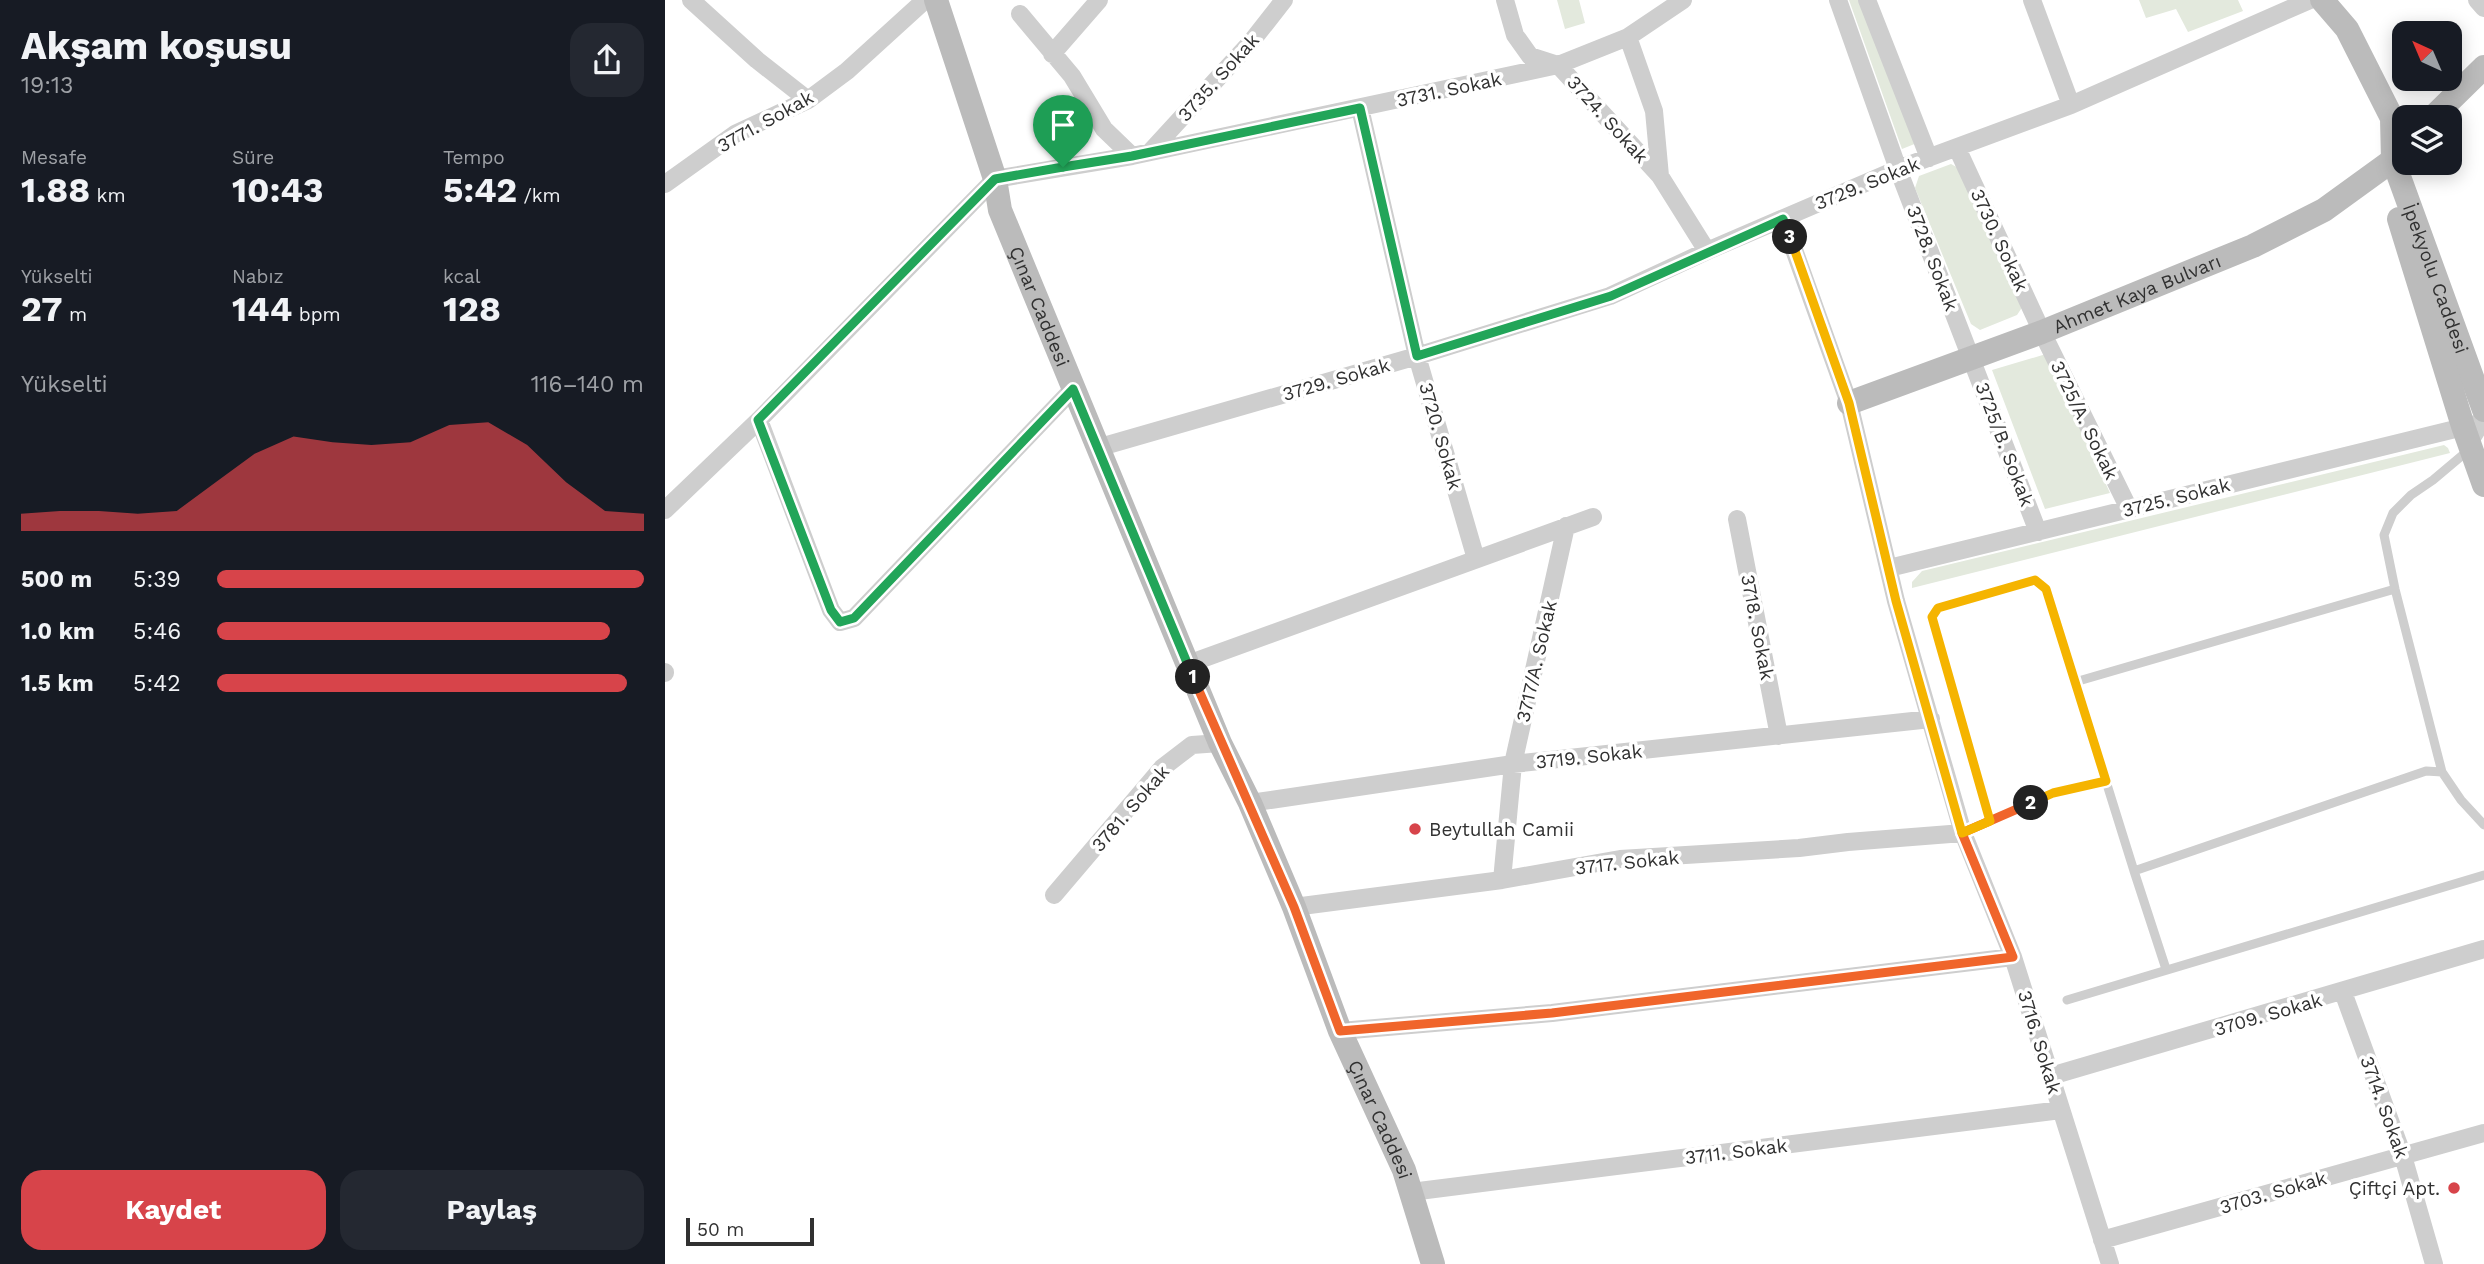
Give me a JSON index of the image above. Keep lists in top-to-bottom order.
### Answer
{
  "streets": {
    "street": [
      "3735. Sokak",
      "3731. Sokak",
      "3724. Sokak",
      "3771. Sokak",
      "3729. Sokak",
      "3730. Sokak",
      "3728. Sokak",
      "İpekyolu Caddesi",
      "Ahmet Kaya Bulvarı",
      "Çınar Caddesi",
      "3725/A. Sokak",
      "3720. Sokak",
      "3725/B. Sokak",
      "3725. Sokak",
      "3718. Sokak",
      "3717/A. Sokak",
      "3719. Sokak",
      "3781. Sokak",
      "3717. Sokak",
      "3709. Sokak",
      "3716. Sokak",
      "3714. Sokak",
      "3711. Sokak",
      "3703. Sokak"
    ]
  },
  "crossings": [
    ["3735. Sokak", "3731. Sokak"],
    ["3731. Sokak", "3724. Sokak"],
    ["3731. Sokak", "Çınar Caddesi"],
    ["3731. Sokak", "3720. Sokak"],
    ["3724. Sokak", "3729. Sokak"],
    ["3729. Sokak", "3730. Sokak"],
    ["3729. Sokak", "3728. Sokak"],
    ["3729. Sokak", "Çınar Caddesi"],
    ["3729. Sokak", "3720. Sokak"],
    ["3729. Sokak", "3716. Sokak"],
    ["3730. Sokak", "Ahmet Kaya Bulvarı"],
    ["3730. Sokak", "3725/A. Sokak"],
    ["3728. Sokak", "Ahmet Kaya Bulvarı"],
    ["3728. Sokak", "3725/B. Sokak"],
    ["Ahmet Kaya Bulvarı", "3725/A. Sokak"],
    ["Ahmet Kaya Bulvarı", "3725/B. Sokak"],
    ["Ahmet Kaya Bulvarı", "3716. Sokak"],
    ["Çınar Caddesi", "3719. Sokak"],
    ["Çınar Caddesi", "3781. Sokak"],
    ["Çınar Caddesi", "3717. Sokak"],
    ["Çınar Caddesi", "3711. Sokak"],
    ["3725/A. Sokak", "3725. Sokak"],
    ["3725/B. Sokak", "3725. Sokak"],
    ["3725. Sokak", "3716. Sokak"],
    ["3718. Sokak", "3719. Sokak"],
    ["3717/A. Sokak", "3719. Sokak"],
    ["3717/A. Sokak", "3717. Sokak"],
    ["3719. Sokak", "3716. Sokak"],
    ["3717. Sokak", "3716. Sokak"],
    ["3709. Sokak", "3716. Sokak"],
    ["3709. Sokak", "3714. Sokak"],
    ["3716. Sokak", "3711. Sokak"],
    ["3716. Sokak", "3703. Sokak"],
    ["3714. Sokak", "3703. Sokak"]
  ],
  "places": ["Beytullah Camii", "Çiftçi Apt."],
  "scale_bar": "50 m",
  "north": "top left",
  "page": {
    "heading": ["Akşam koşusu", "19:13"],
    "stats": [
      ["Mesafe", "1.88 km"],
      ["Süre", "10:43"],
      ["Tempo", "5:42 /km"],
      ["Yükselti", "27 m"],
      ["Nabız", "144 bpm"],
      ["kcal", "128"]
    ],
    "pins": ["3", "1", "2"],
    "chart": ["Yükselti", "116–140 m"],
    "list": [
      {
        "name": "500 m",
        "note": "5:39"
      },
      {
        "name": "1.0 km",
        "note": "5:46"
      },
      {
        "name": "1.5 km",
        "note": "5:42"
      }
    ],
    "buttons": ["Kaydet", "Paylaş"],
    "scale": "50 m"
  }
}
